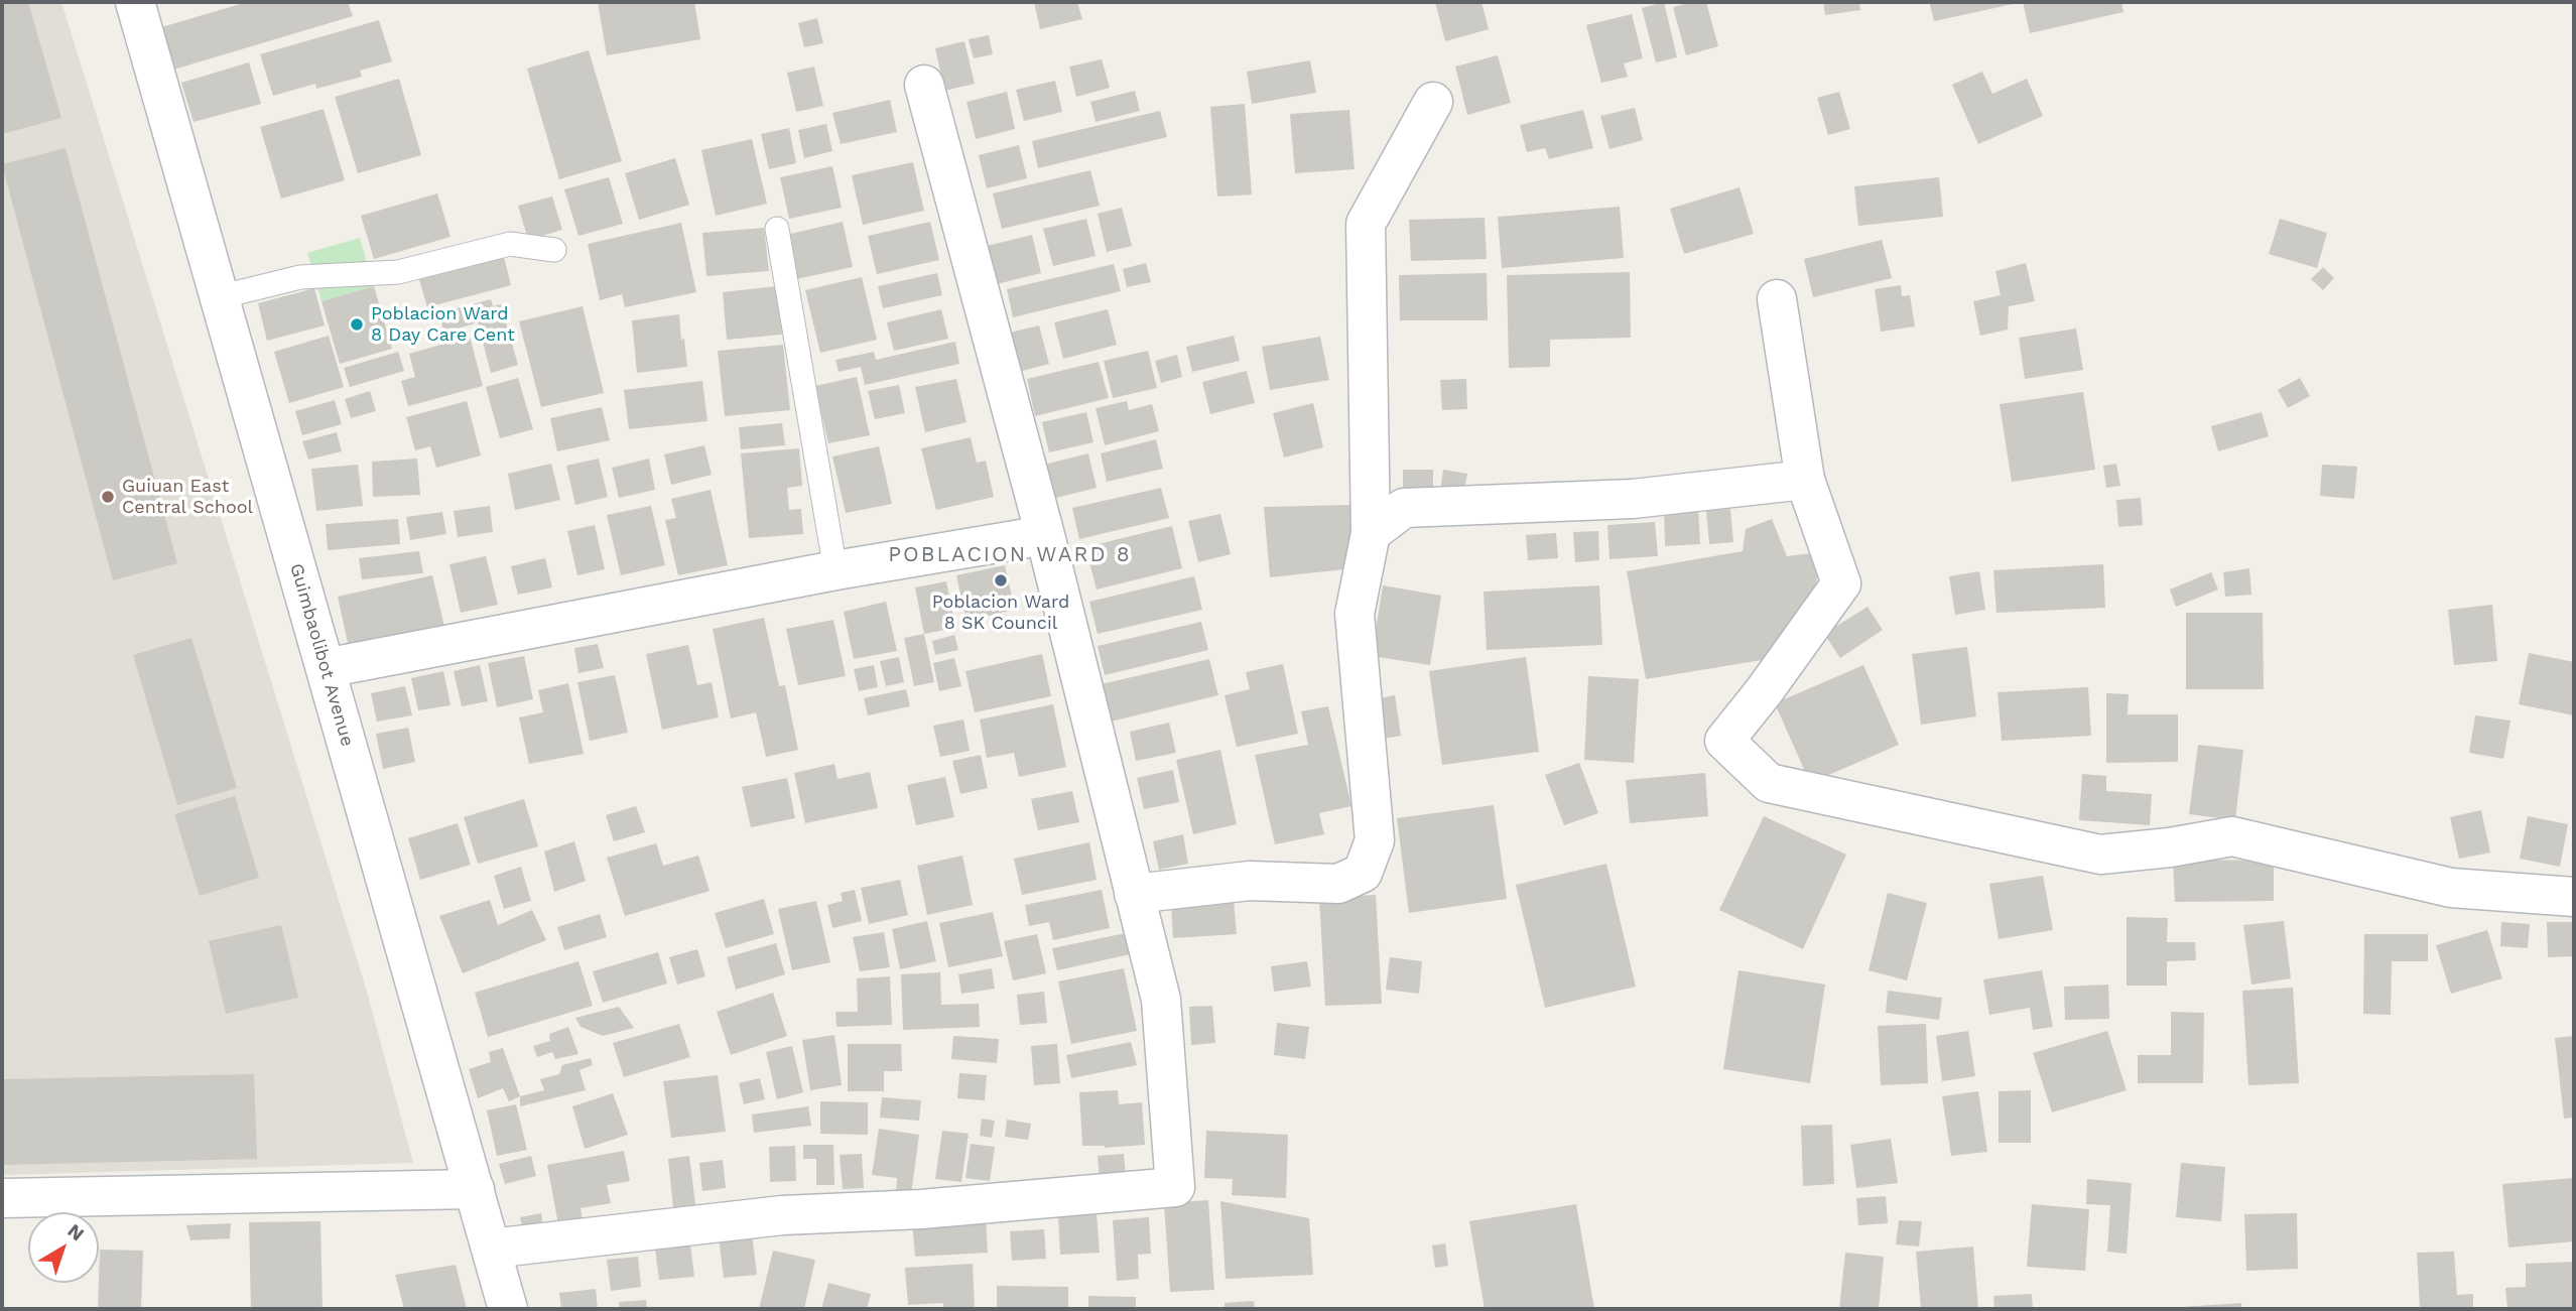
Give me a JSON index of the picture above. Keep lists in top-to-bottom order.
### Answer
{
  "streets": {
    "street": ["Guimbaolibot Avenue"]
  },
  "districts": ["POBLACION WARD 8"],
  "places": ["Poblacion Ward 8 Day Care Cent", "Guiuan East Central School", "Poblacion Ward 8 SK Council"],
  "north": "top right"
}
